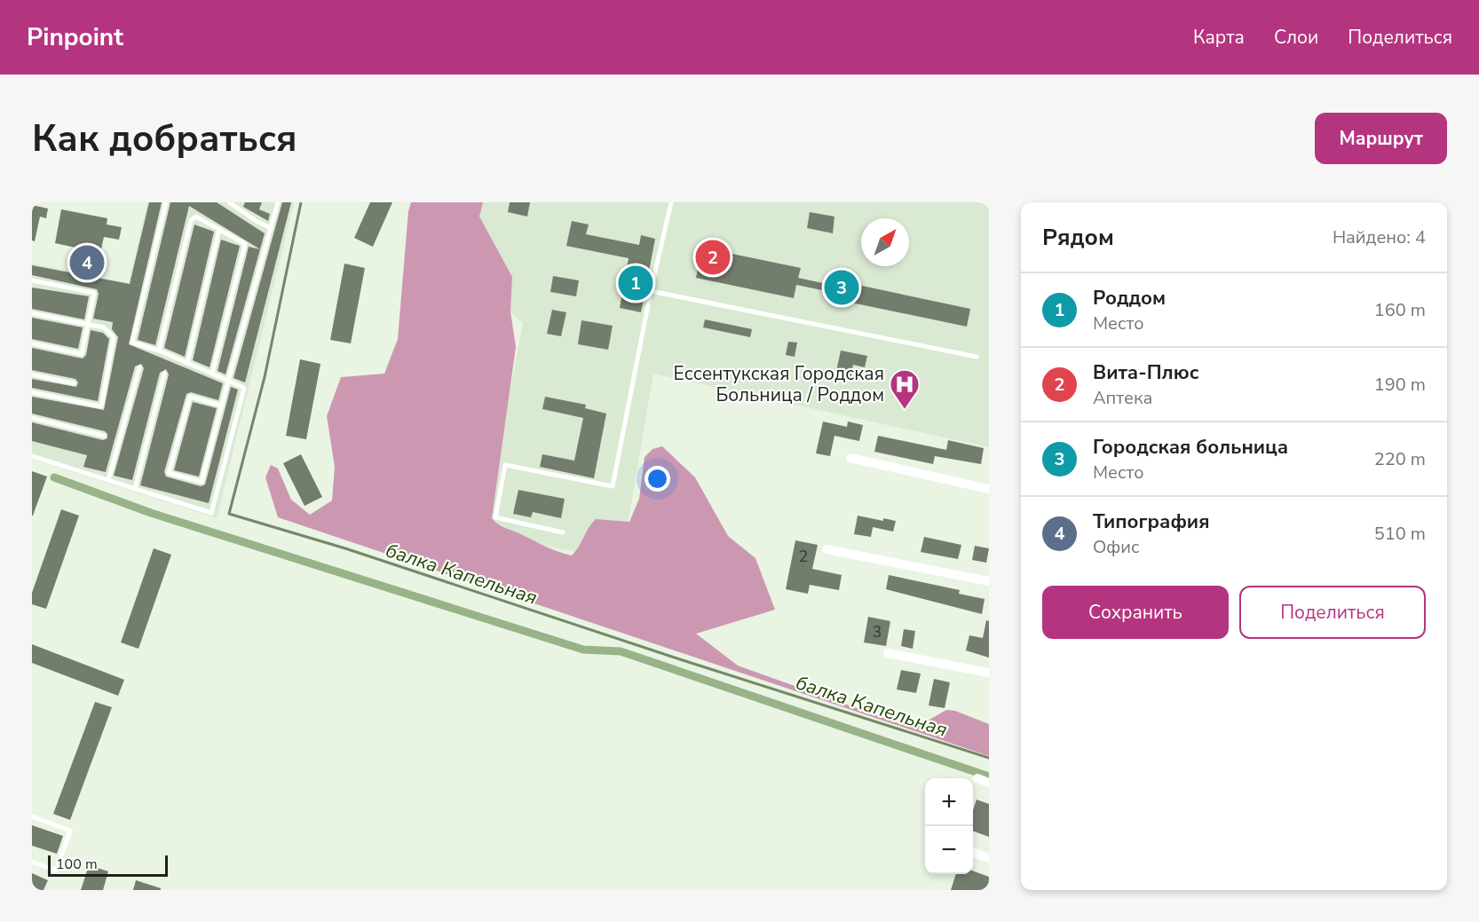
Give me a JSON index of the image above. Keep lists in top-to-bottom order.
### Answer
{
  "water": ["балка Капельная"],
  "places": {
    "hospital": ["Ессентукская Городская Больница / Роддом"]
  },
  "house_numbers": ["2", "3"],
  "scale_bar": "100 m",
  "north": "top right",
  "page": {
    "header": "Pinpoint",
    "nav": ["Карта", "Слои", "Поделиться"],
    "buttons": [
      "Маршрут",
      ["Сохранить", "Поделиться"]
    ],
    "title": "Как добраться",
    "heading": ["Рядом", "Найдено: 4"],
    "pins": [
      "2",
      "4",
      "1",
      "3"
    ],
    "list": [
      {
        "mark": "1",
        "name": "Роддом",
        "note": "Место",
        "value": "160 m"
      },
      {
        "mark": "2",
        "name": "Вита-Плюс",
        "note": "Аптека",
        "value": "190 m"
      },
      {
        "mark": "3",
        "name": "Городская больница",
        "note": "Место",
        "value": "220 m"
      },
      {
        "mark": "4",
        "name": "Типография",
        "note": "Офис",
        "value": "510 m"
      }
    ],
    "map_buttons": ["+", "−"],
    "scale": "100 m"
  }
}
